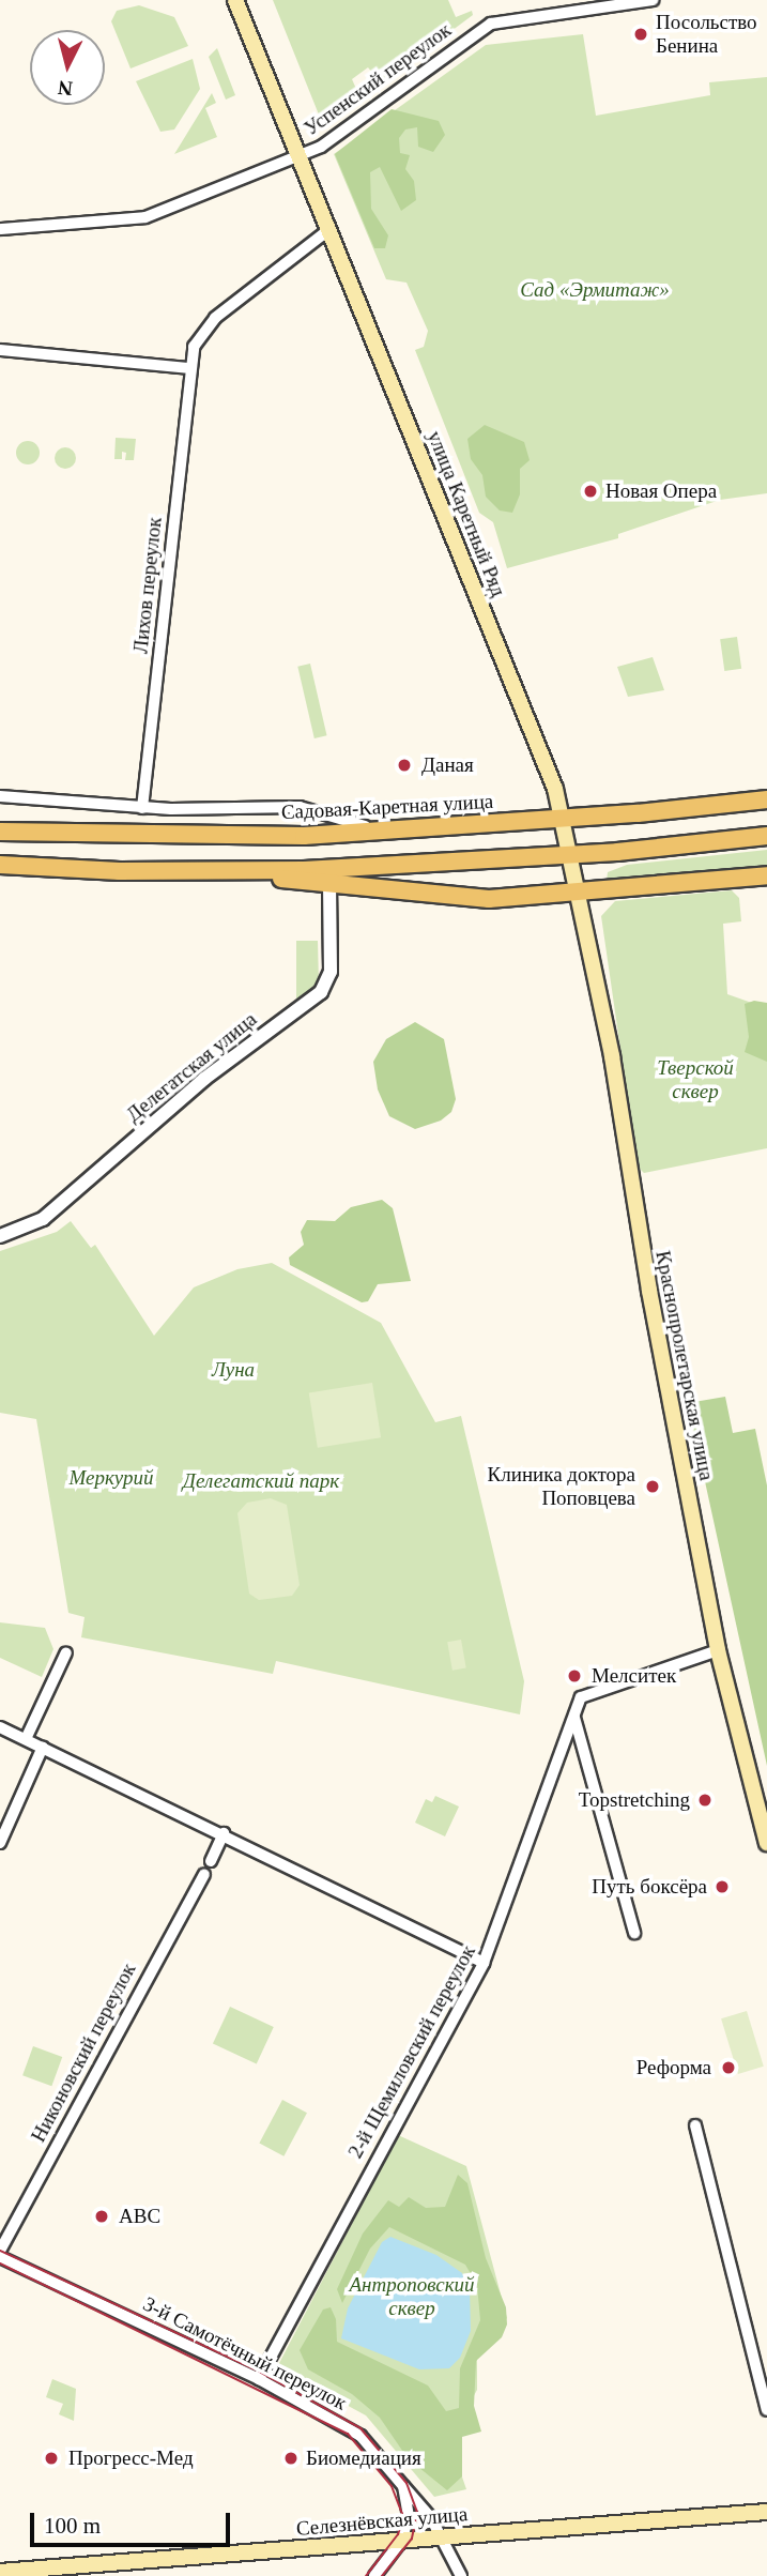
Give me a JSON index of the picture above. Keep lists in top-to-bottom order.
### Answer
{
  "streets": {
    "main road": [
      "улица Каретный Ряд",
      "Садовая-Каретная улица",
      "Краснопролетарская улица",
      "Селезнёвская улица"
    ],
    "street": [
      "Успенский переулок",
      "Лихов переулок",
      "Делегатская улица",
      "2-й Щемиловский переулок",
      "Никоновский переулок",
      "3-й Самотёчный переулок"
    ]
  },
  "crossings": [
    ["Успенский переулок", "улица Каретный Ряд"],
    ["улица Каретный Ряд", "Лихов переулок"],
    ["улица Каретный Ряд", "Садовая-Каретная улица"],
    ["улица Каретный Ряд", "Краснопролетарская улица"],
    ["Краснопролетарская улица", "2-й Щемиловский переулок"],
    ["2-й Щемиловский переулок", "3-й Самотёчный переулок"],
    ["Никоновский переулок", "3-й Самотёчный переулок"],
    ["3-й Самотёчный переулок", "Селезнёвская улица"]
  ],
  "parks": [
    "Сад «Эрмитаж»",
    "Тверской сквер",
    "Луна",
    "Меркурий",
    "Делегатский парк",
    "Антроповский сквер"
  ],
  "places": [
    "Посольство Бенина",
    "Новая Опера",
    "Даная",
    "Клиника доктора Поповцева",
    "Мелситек",
    "Topstretching",
    "Путь боксёра",
    "Реформа",
    "ABC",
    "Прогресс-Мед",
    "Биомедиация"
  ],
  "scale_bar": "100 m",
  "north": "bottom"
}
